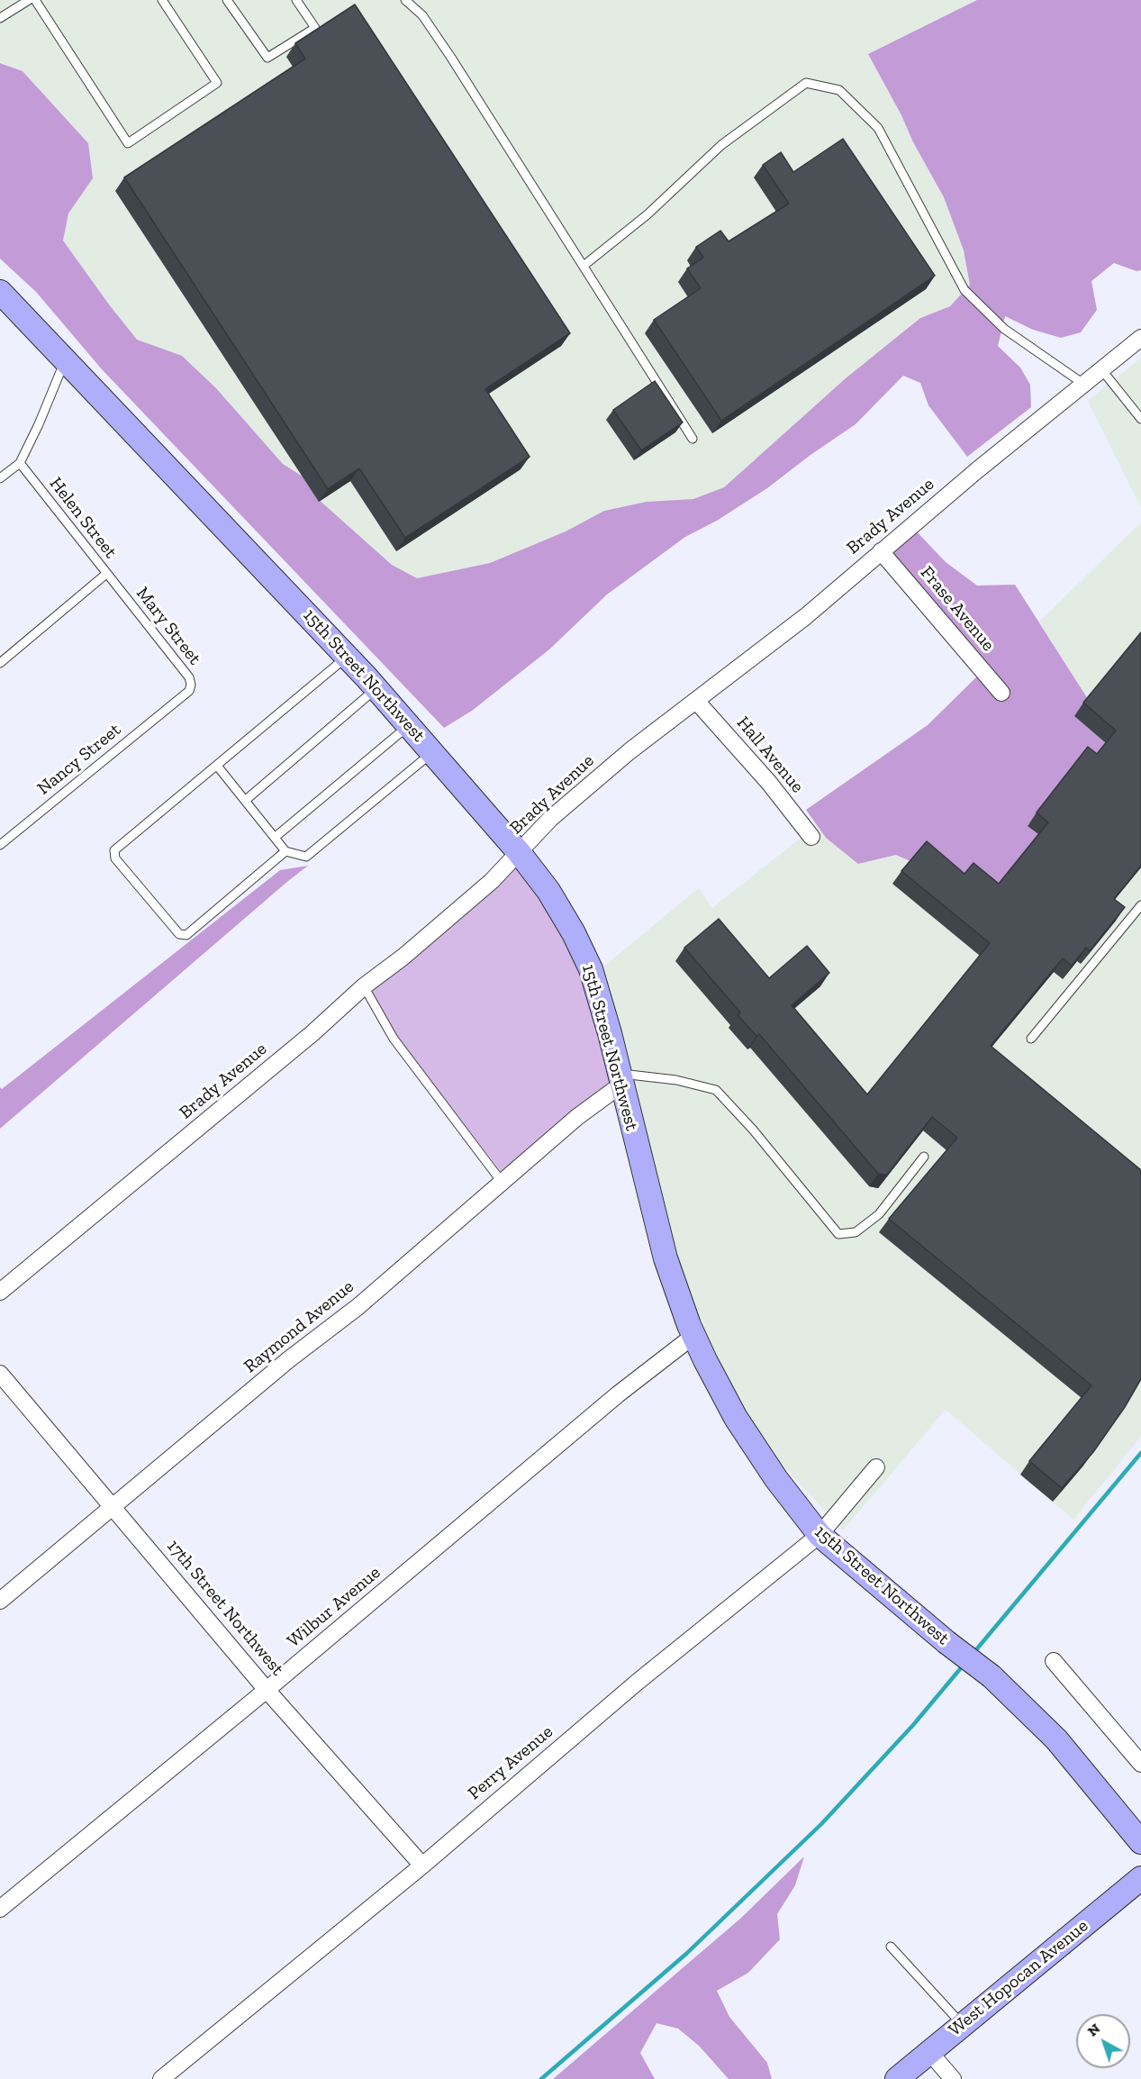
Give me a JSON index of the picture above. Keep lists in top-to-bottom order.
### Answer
{
  "streets": {
    "street": [
      "Brady Avenue",
      "Frase Avenue",
      "15th Street Northwest",
      "Hall Avenue",
      "Raymond Avenue",
      "Wilbur Avenue",
      "17th Street Northwest",
      "Perry Avenue",
      "West Hopocan Avenue"
    ],
    "lane": ["Helen Street", "Mary Street", "Nancy Street"]
  },
  "crossings": [
    ["Brady Avenue", "Frase Avenue"],
    ["Brady Avenue", "15th Street Northwest"],
    ["Brady Avenue", "Hall Avenue"],
    ["Helen Street", "Mary Street"],
    ["Mary Street", "Nancy Street"],
    ["15th Street Northwest", "Raymond Avenue"],
    ["15th Street Northwest", "Wilbur Avenue"],
    ["15th Street Northwest", "Perry Avenue"],
    ["Raymond Avenue", "17th Street Northwest"],
    ["Wilbur Avenue", "17th Street Northwest"],
    ["17th Street Northwest", "Perry Avenue"]
  ],
  "north": "top left"
}
